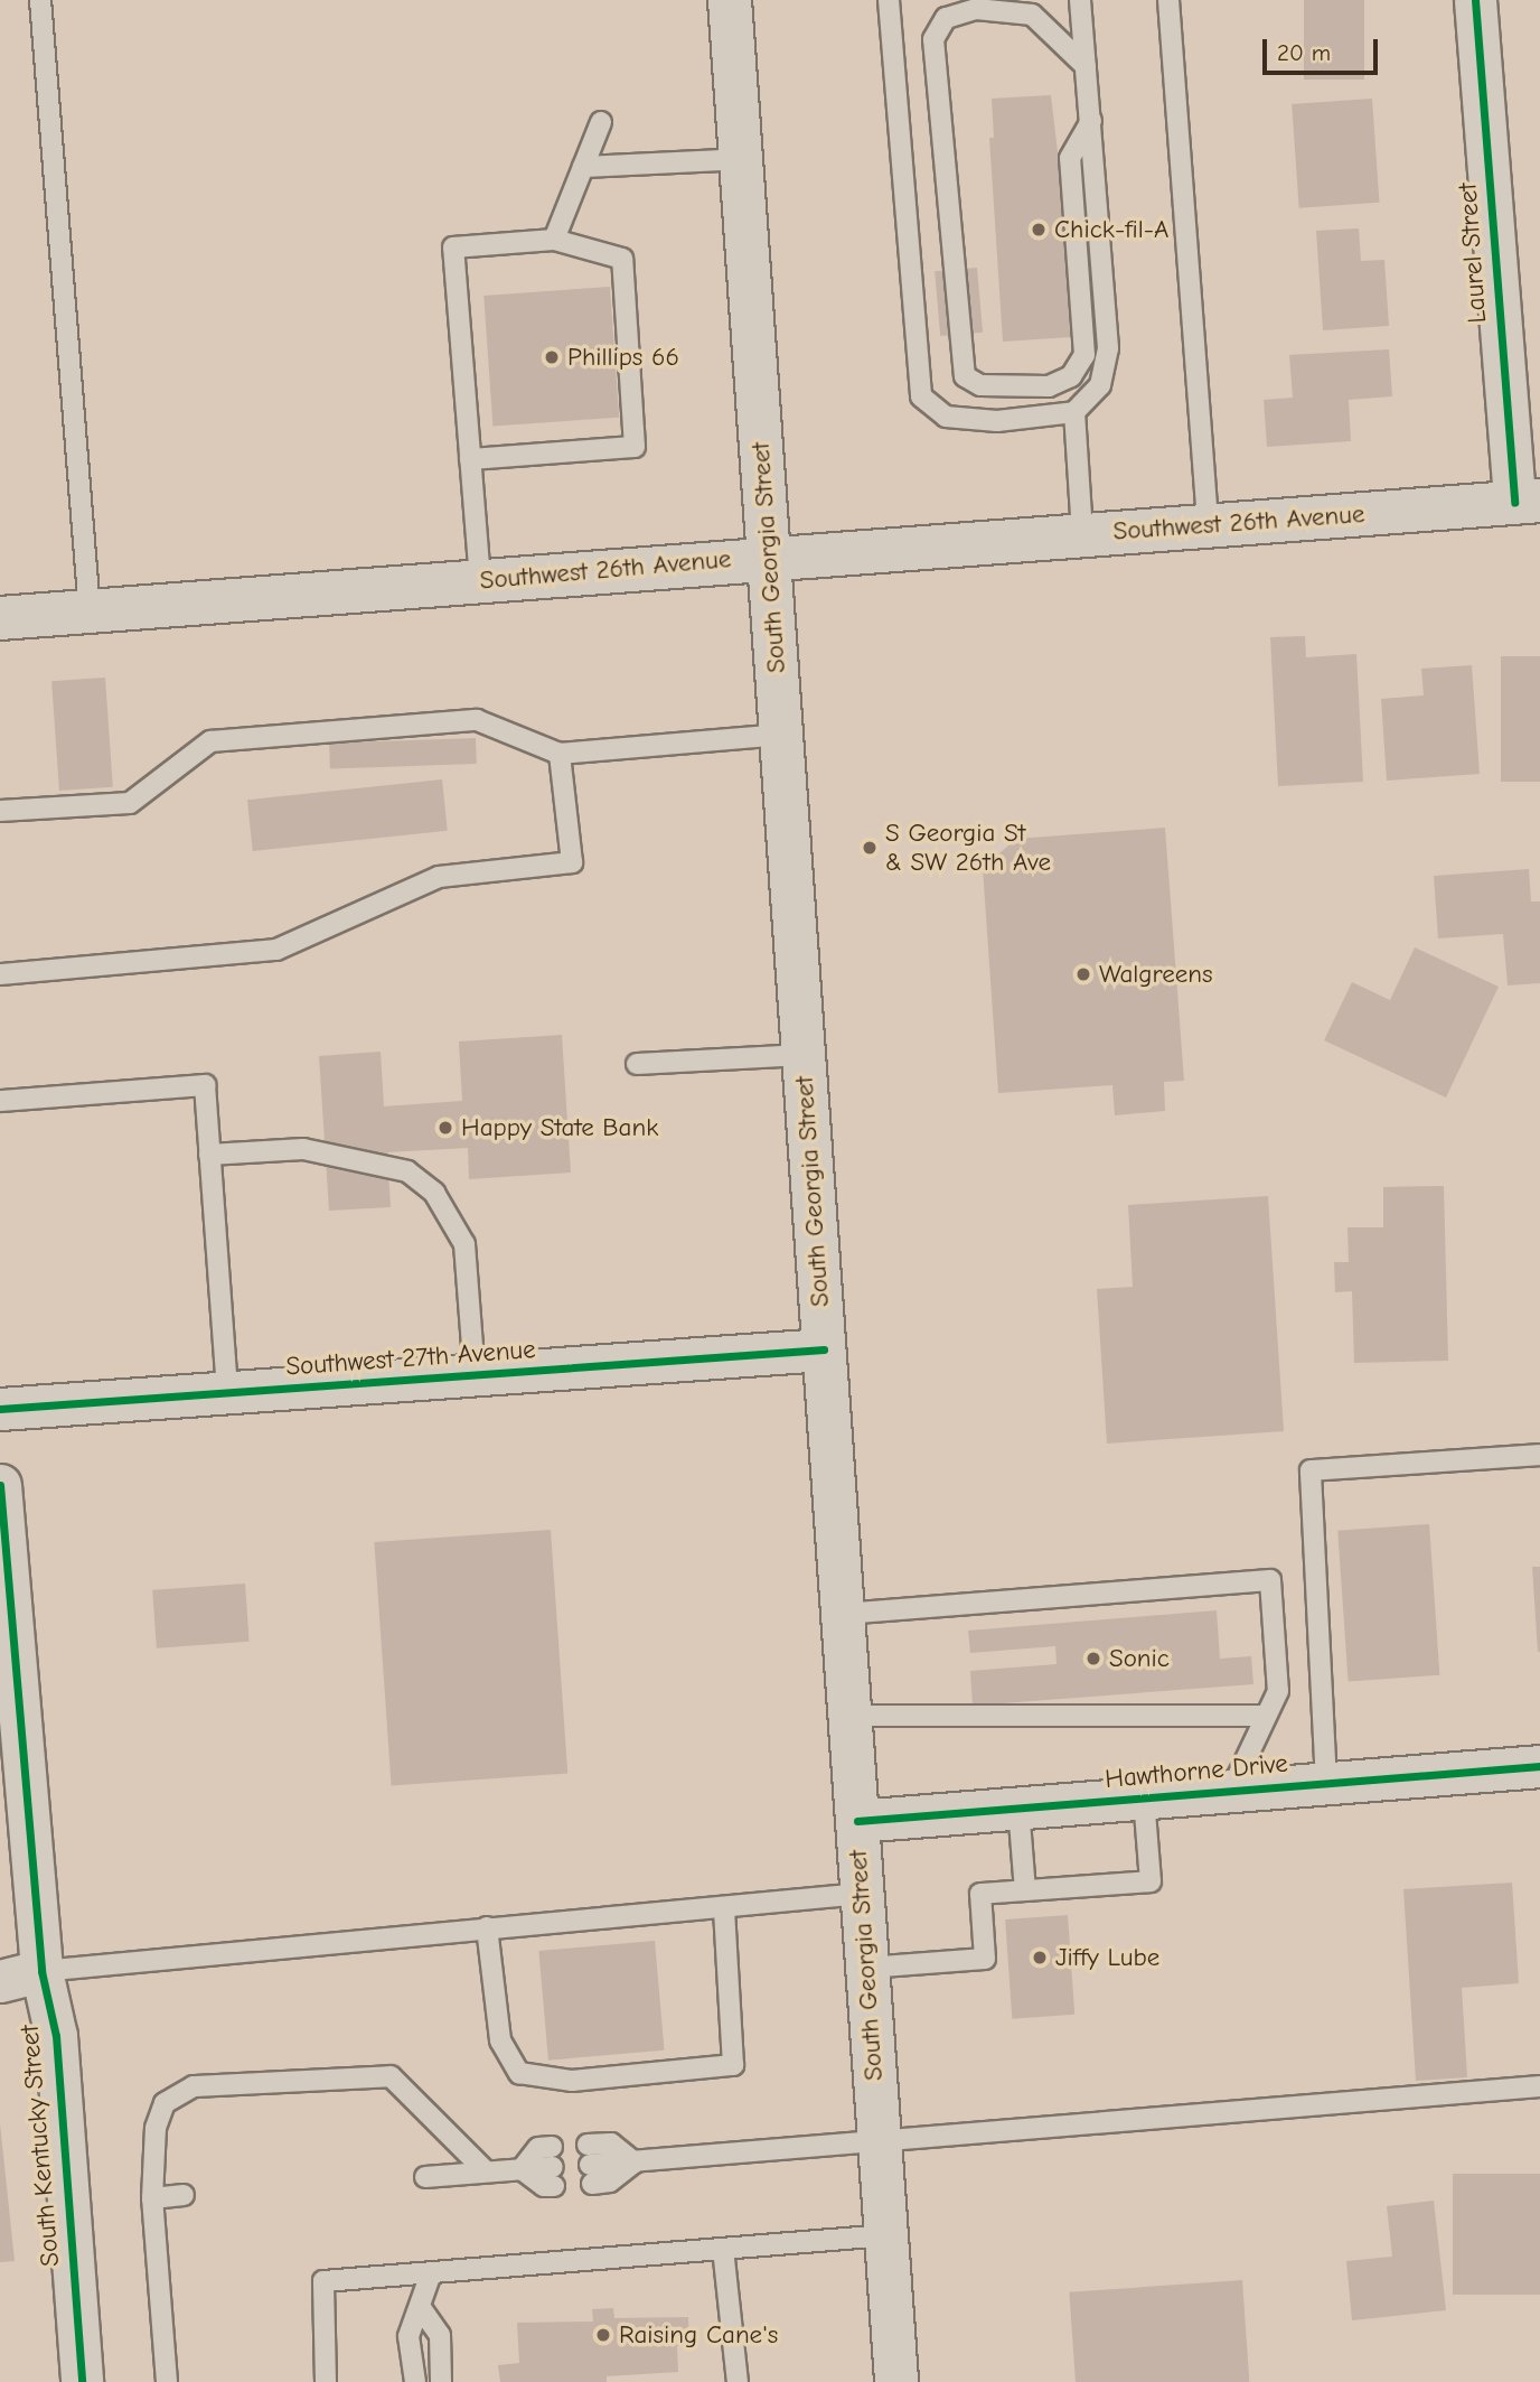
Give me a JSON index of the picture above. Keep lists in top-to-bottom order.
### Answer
{
  "streets": {
    "main road": ["Southwest 26th Avenue", "South Georgia Street"],
    "street": [
      "Laurel Street",
      "Southwest 27th Avenue",
      "Hawthorne Drive",
      "South Kentucky Street"
    ]
  },
  "crossings": [
    ["Laurel Street", "Southwest 26th Avenue"],
    ["Southwest 26th Avenue", "South Georgia Street"],
    ["South Georgia Street", "Southwest 27th Avenue"],
    ["South Georgia Street", "Hawthorne Drive"]
  ],
  "places": [
    "Chick-fil-A",
    "Phillips 66",
    "S Georgia St & SW 26th Ave",
    "Walgreens",
    "Happy State Bank",
    "Sonic",
    "Jiffy Lube",
    "Raising Cane's"
  ],
  "scale_bar": "20 m"
}
